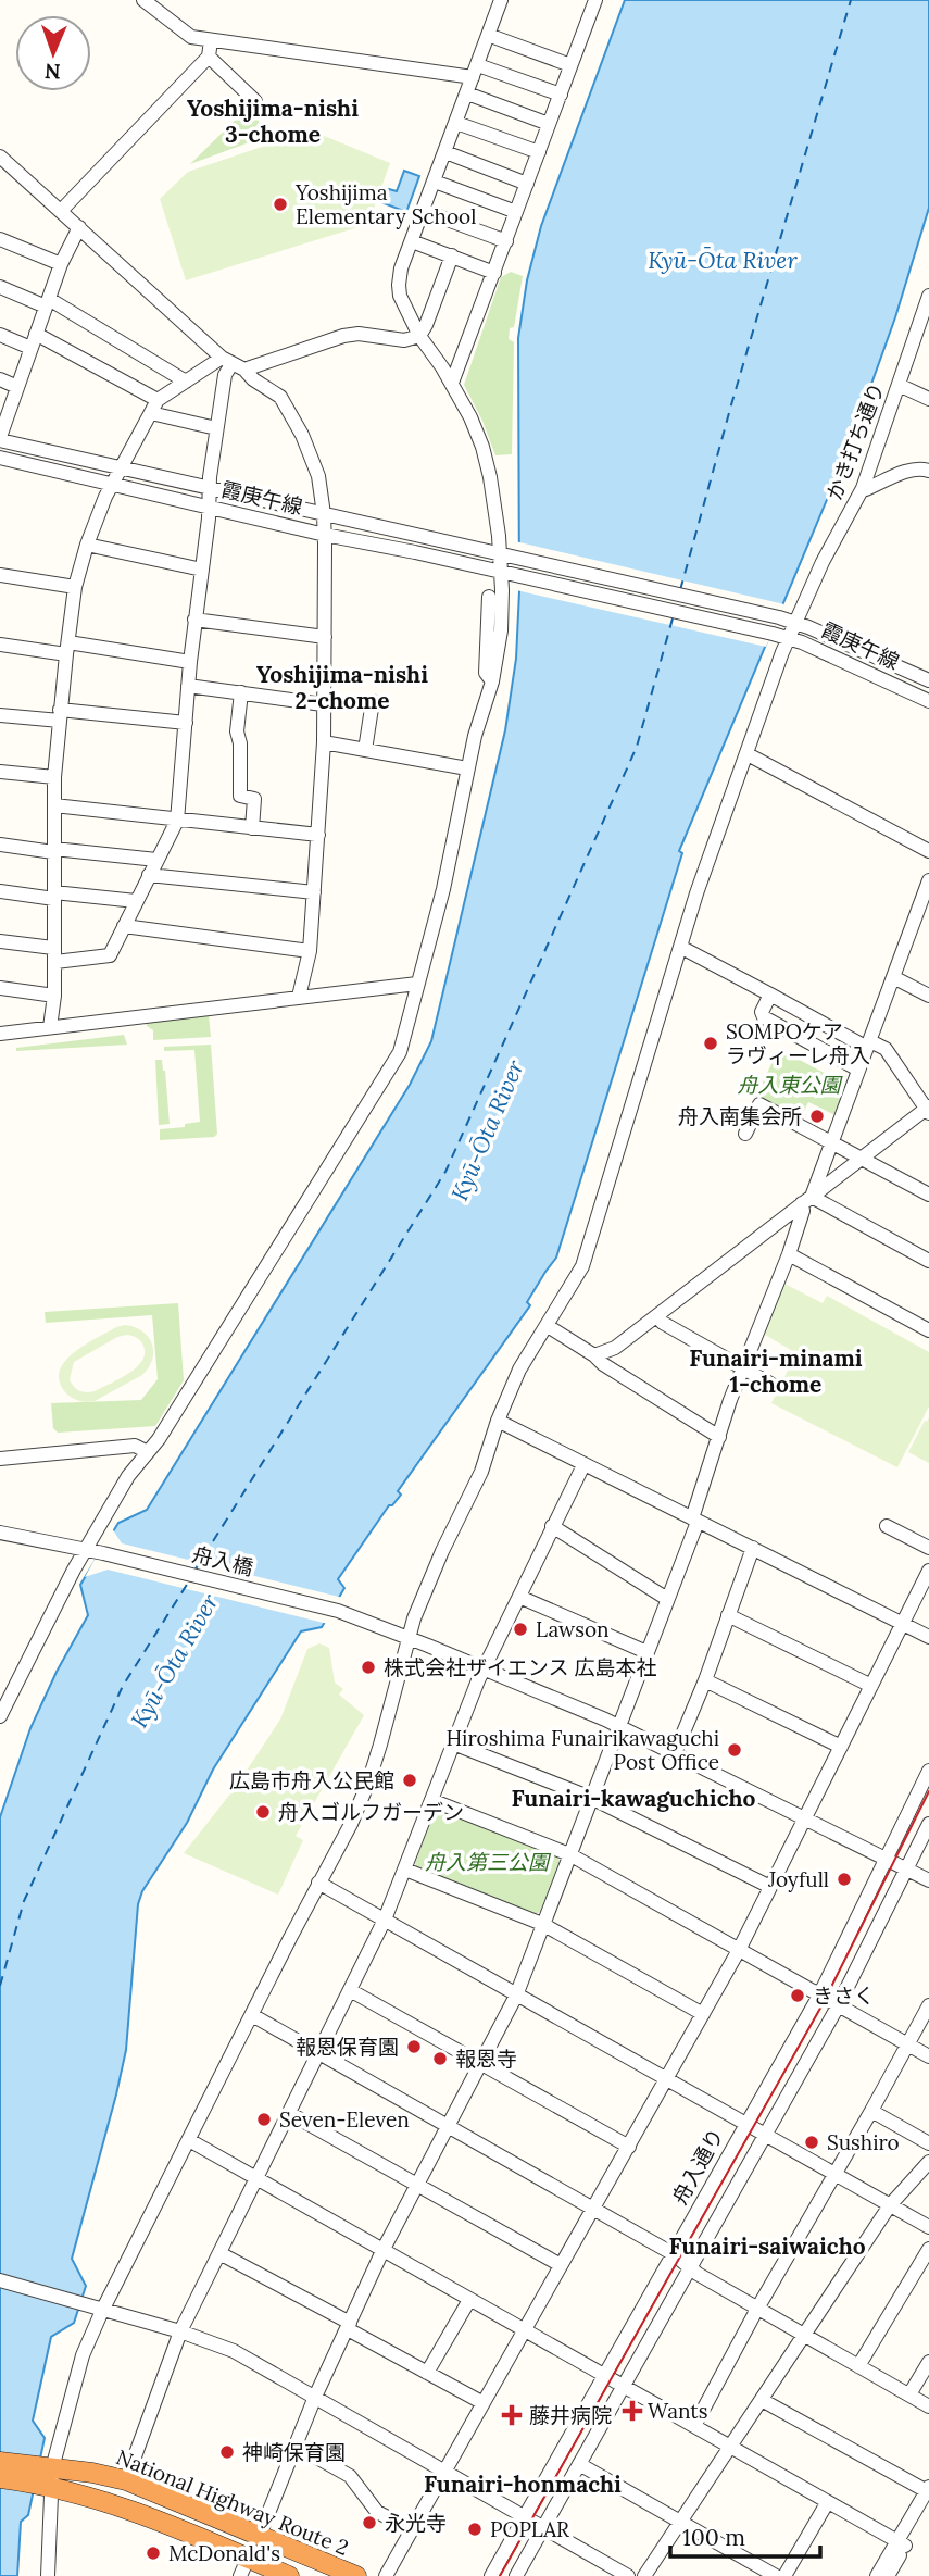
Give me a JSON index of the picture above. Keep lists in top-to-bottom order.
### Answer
{
  "streets": {
    "highway": ["National Highway Route 2"],
    "street": [
      "かき打ち通り",
      "霞庚午線",
      "舟入橋",
      "舟入通り"
    ]
  },
  "crossings": [
    ["かき打ち通り", "霞庚午線"],
    ["かき打ち通り", "舟入橋"],
    ["かき打ち通り", "National Highway Route 2"],
    ["舟入橋", "舟入通り"]
  ],
  "districts": [
    "Yoshijima-nishi 3-chome",
    "Yoshijima-nishi 2-chome",
    "Funairi-minami 1-chome",
    "Funairi-kawaguchicho",
    "Funairi-saiwaicho",
    "Funairi-honmachi"
  ],
  "water": ["Kyū-Ōta River"],
  "parks": ["舟入東公園", "舟入第三公園"],
  "places": {
    "other": [
      "Yoshijima Elementary School",
      "SOMPOケア ラヴィーレ舟入",
      "舟入南集会所",
      "Lawson",
      "株式会社ザイエンス 広島本社",
      "Hiroshima Funairikawaguchi Post Office",
      "広島市舟入公民館",
      "舟入ゴルフガーデン",
      "Joyfull",
      "きさく",
      "報恩保育園",
      "報恩寺",
      "Seven-Eleven",
      "Sushiro",
      "神崎保育園",
      "永光寺",
      "POPLAR",
      "McDonald's"
    ],
    "health": ["Wants", "藤井病院"]
  },
  "scale_bar": "100 m",
  "north": "bottom"
}
